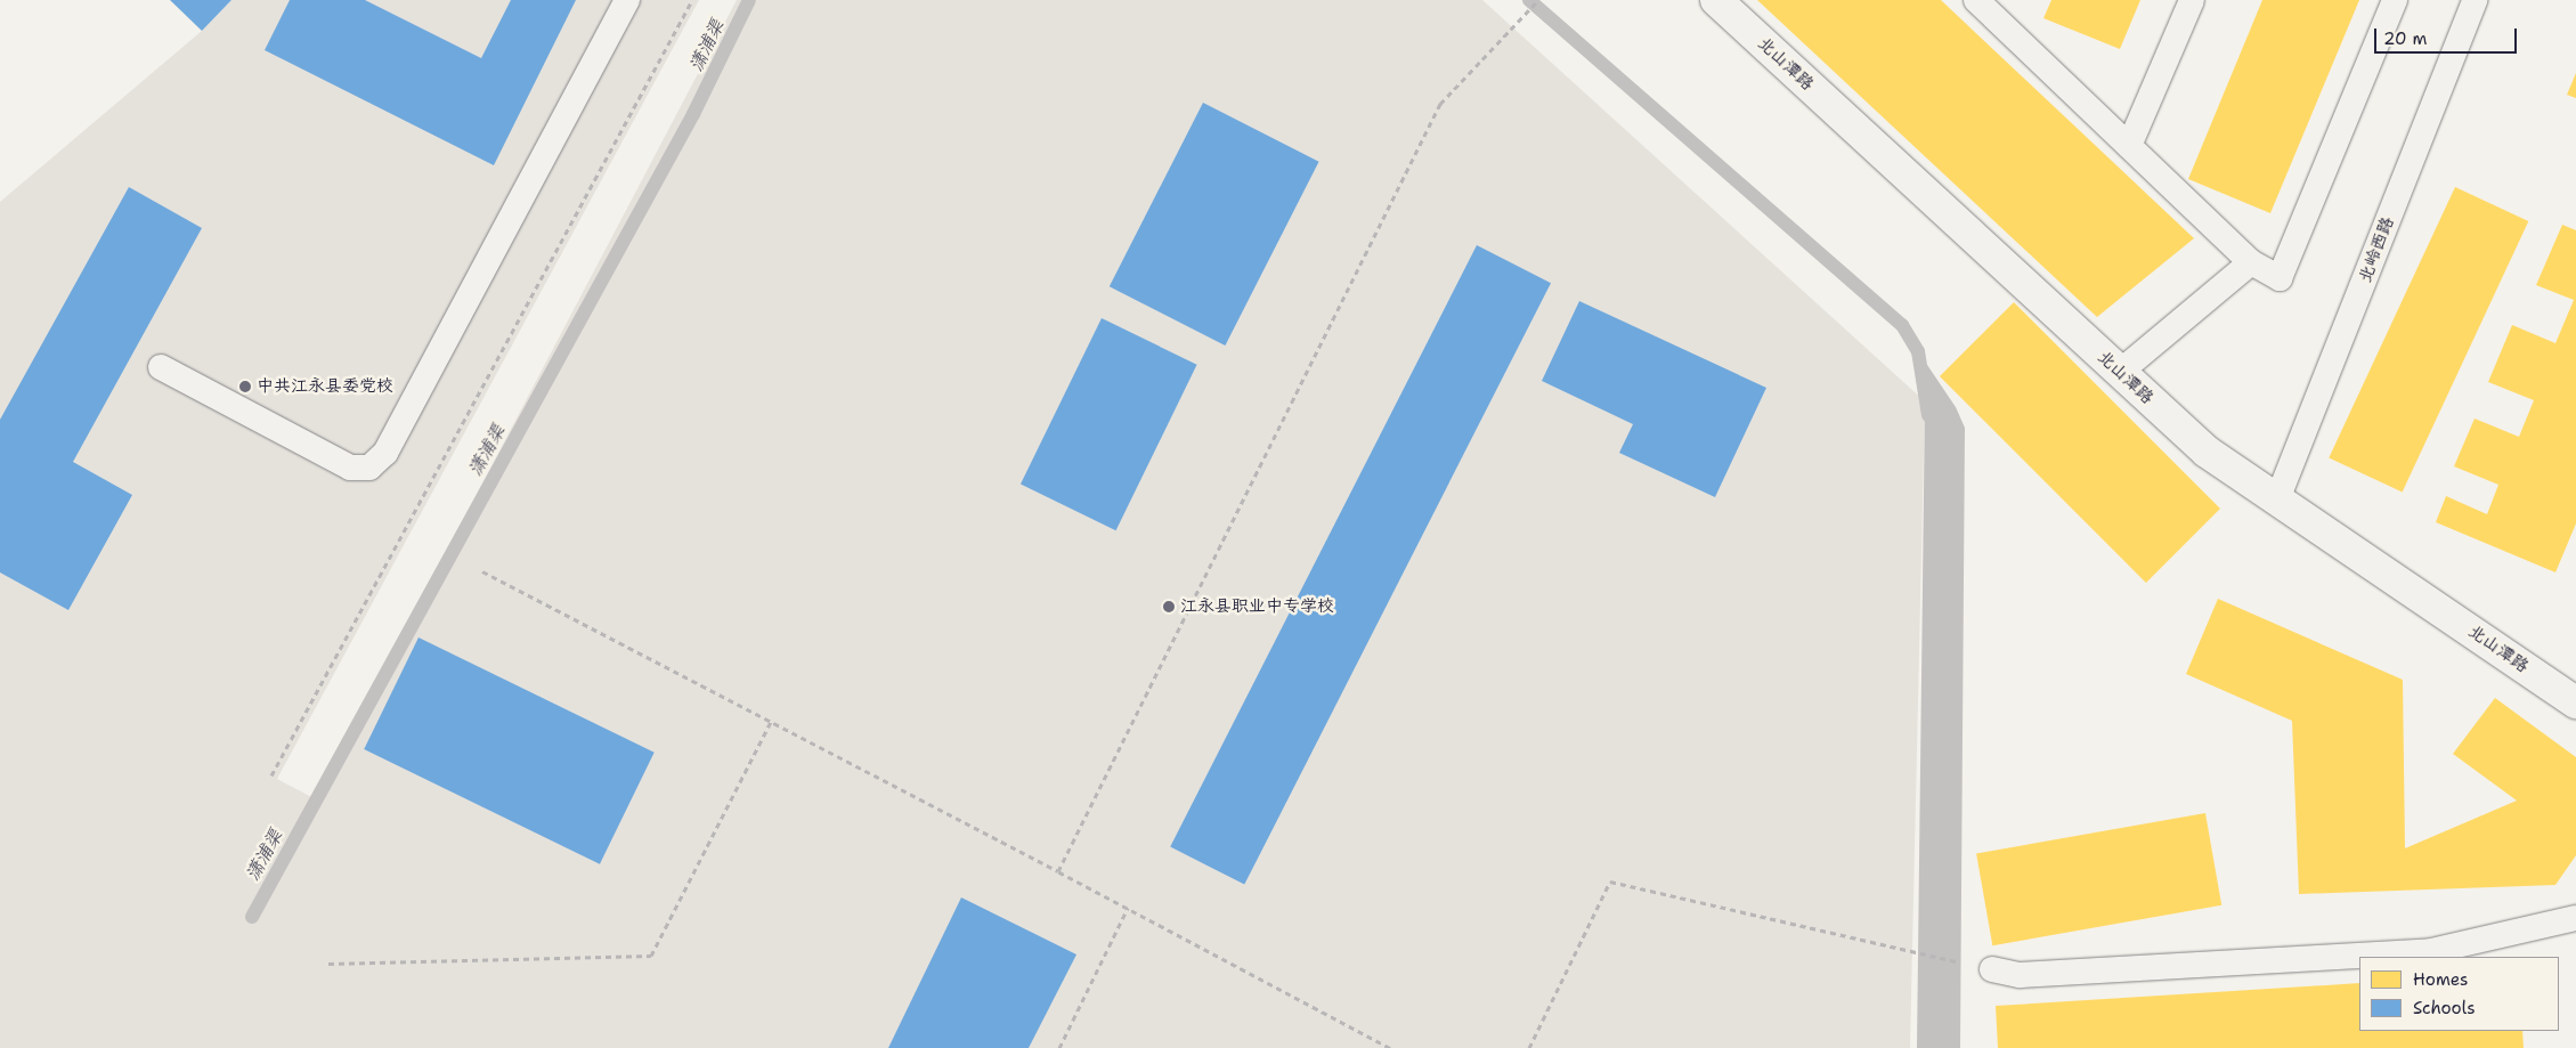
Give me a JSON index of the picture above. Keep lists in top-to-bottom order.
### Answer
{
  "streets": {
    "main road": ["北山潭路"],
    "lane": ["北岭西路"]
  },
  "crossings": [
    ["北山潭路", "北岭西路"]
  ],
  "water": ["潇浦渠"],
  "places": ["中共江永县委党校", "江永县职业中专学校"],
  "legend": ["Homes", "Schools"],
  "scale_bar": "20 m"
}
